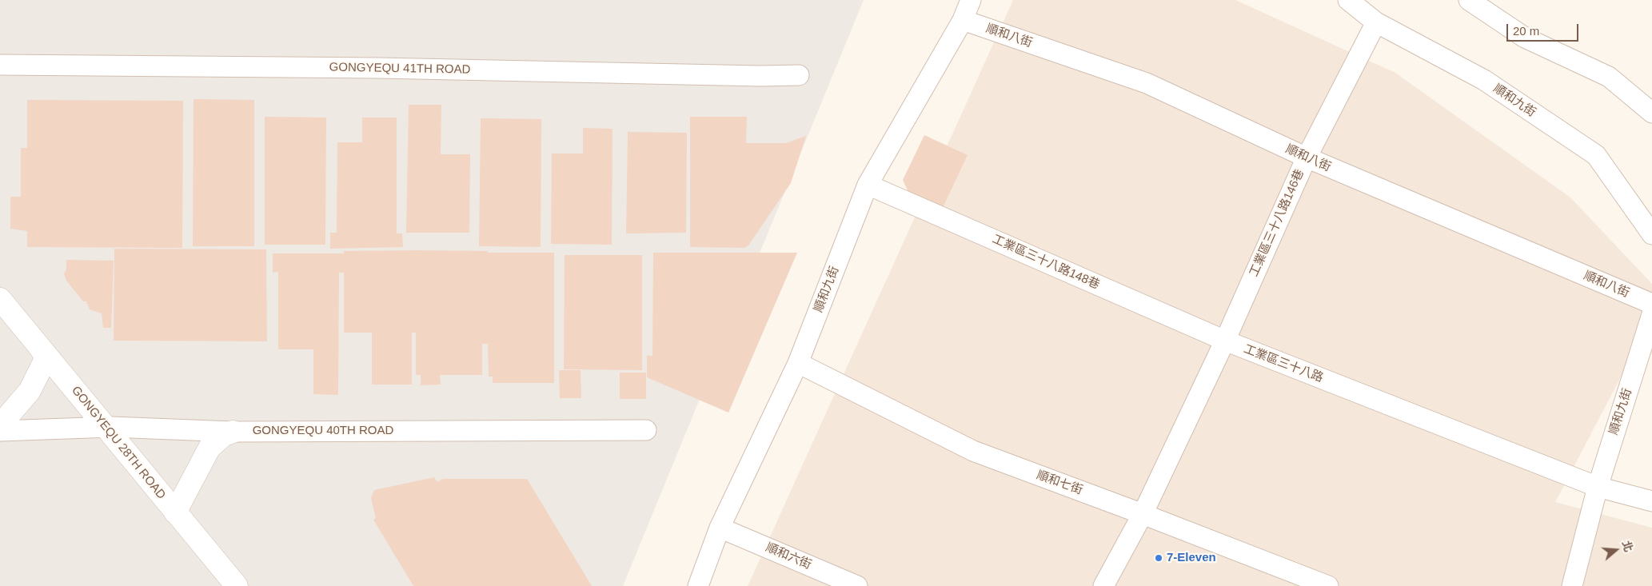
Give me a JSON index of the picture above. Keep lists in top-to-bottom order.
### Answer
{
  "streets": {
    "street": [
      "順和八街",
      "GONGYEQU 41TH ROAD",
      "順和九街",
      "工業區三十八路146巷",
      "工業區三十八路148巷",
      "工業區三十八路",
      "GONGYEQU 40TH ROAD",
      "GONGYEQU 28TH ROAD",
      "順和七街",
      "順和六街"
    ]
  },
  "crossings": [
    ["順和八街", "順和九街"],
    ["順和八街", "工業區三十八路146巷"],
    ["順和九街", "工業區三十八路146巷"],
    ["順和九街", "工業區三十八路148巷"],
    ["順和九街", "工業區三十八路"],
    ["順和九街", "順和七街"],
    ["順和九街", "順和六街"],
    ["工業區三十八路146巷", "工業區三十八路148巷"],
    ["工業區三十八路146巷", "工業區三十八路"],
    ["工業區三十八路148巷", "工業區三十八路"],
    ["GONGYEQU 40TH ROAD", "GONGYEQU 28TH ROAD"]
  ],
  "places": ["7-Eleven"],
  "scale_bar": "20 m",
  "north": "right"
}
